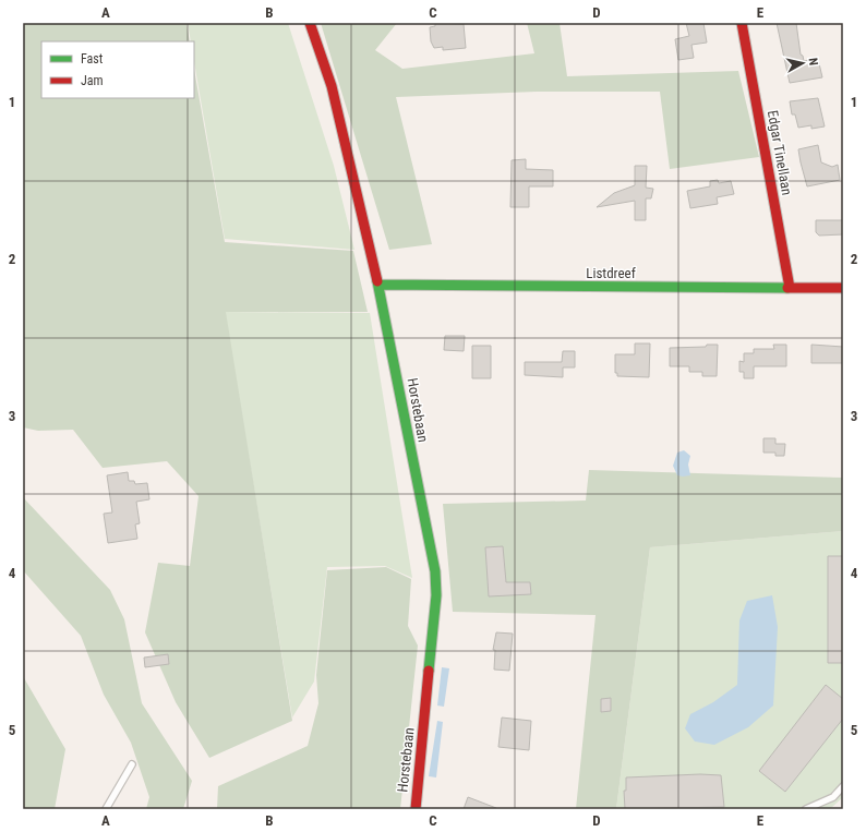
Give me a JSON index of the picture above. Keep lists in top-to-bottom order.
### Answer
{
  "streets": {
    "street": ["Edgar Tinellaan", "Listdreef", "Horstebaan"]
  },
  "crossings": [
    ["Edgar Tinellaan", "Listdreef"],
    ["Listdreef", "Horstebaan"]
  ],
  "legend": ["Fast", "Jam"],
  "north": "right",
  "grid": {
    "columns": [
      "A",
      "B",
      "C",
      "D",
      "E"
    ],
    "rows": [
      "1",
      "2",
      "3",
      "4",
      "5"
    ]
  }
}
